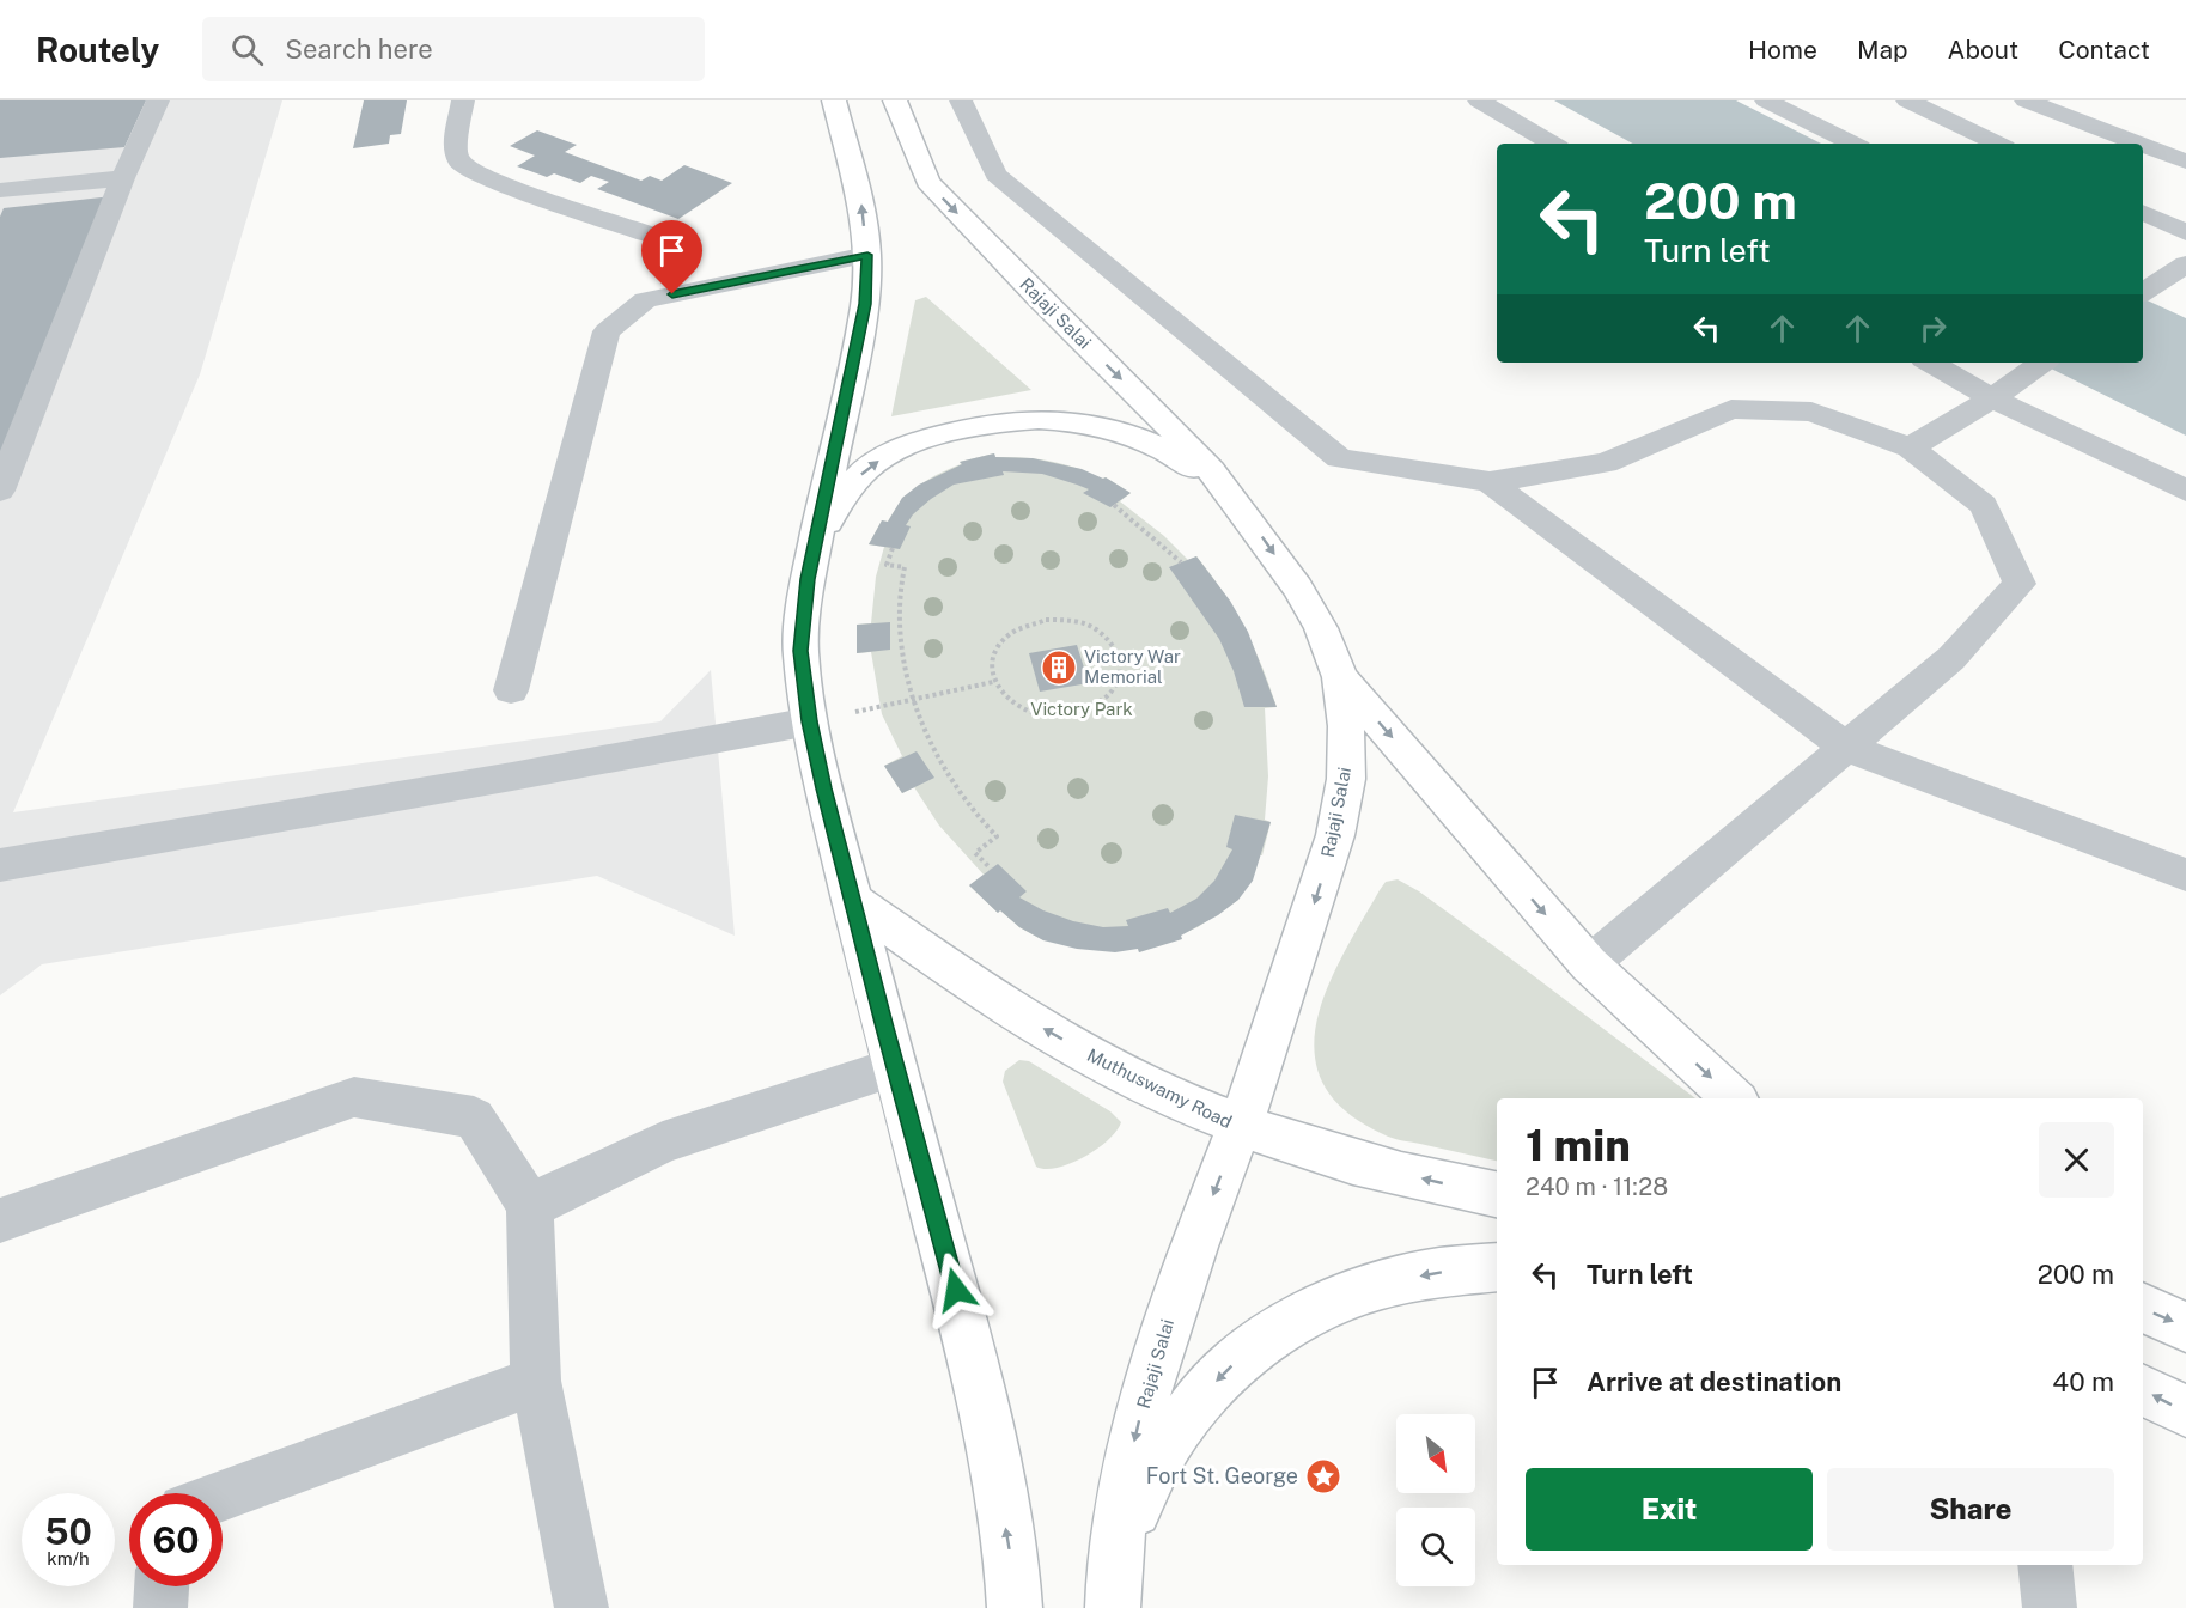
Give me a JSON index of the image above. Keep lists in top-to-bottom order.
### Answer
{
  "streets": {
    "main road": ["Rajaji Salai", "Muthuswamy Road"]
  },
  "crossings": [
    ["Rajaji Salai", "Muthuswamy Road"]
  ],
  "one_way": ["Muthuswamy Road"],
  "parks": ["Victory Park"],
  "places": {
    "building": ["Victory War Memorial"],
    "place": ["Fort St. George"]
  },
  "north": "bottom right",
  "page": {
    "header": "Routely",
    "search": "Search here",
    "nav": [
      "Home",
      "Map",
      "About",
      "Contact"
    ],
    "turn": ["200 m", "Turn left"],
    "heading": ["1 min", "240 m · 11:28"],
    "list": [
      {
        "name": "Turn left",
        "value": "200 m"
      },
      {
        "name": "Arrive at destination",
        "value": "40 m"
      }
    ],
    "buttons": ["Exit", "Share"],
    "speed": "50 km/h",
    "limit": "60"
  }
}
